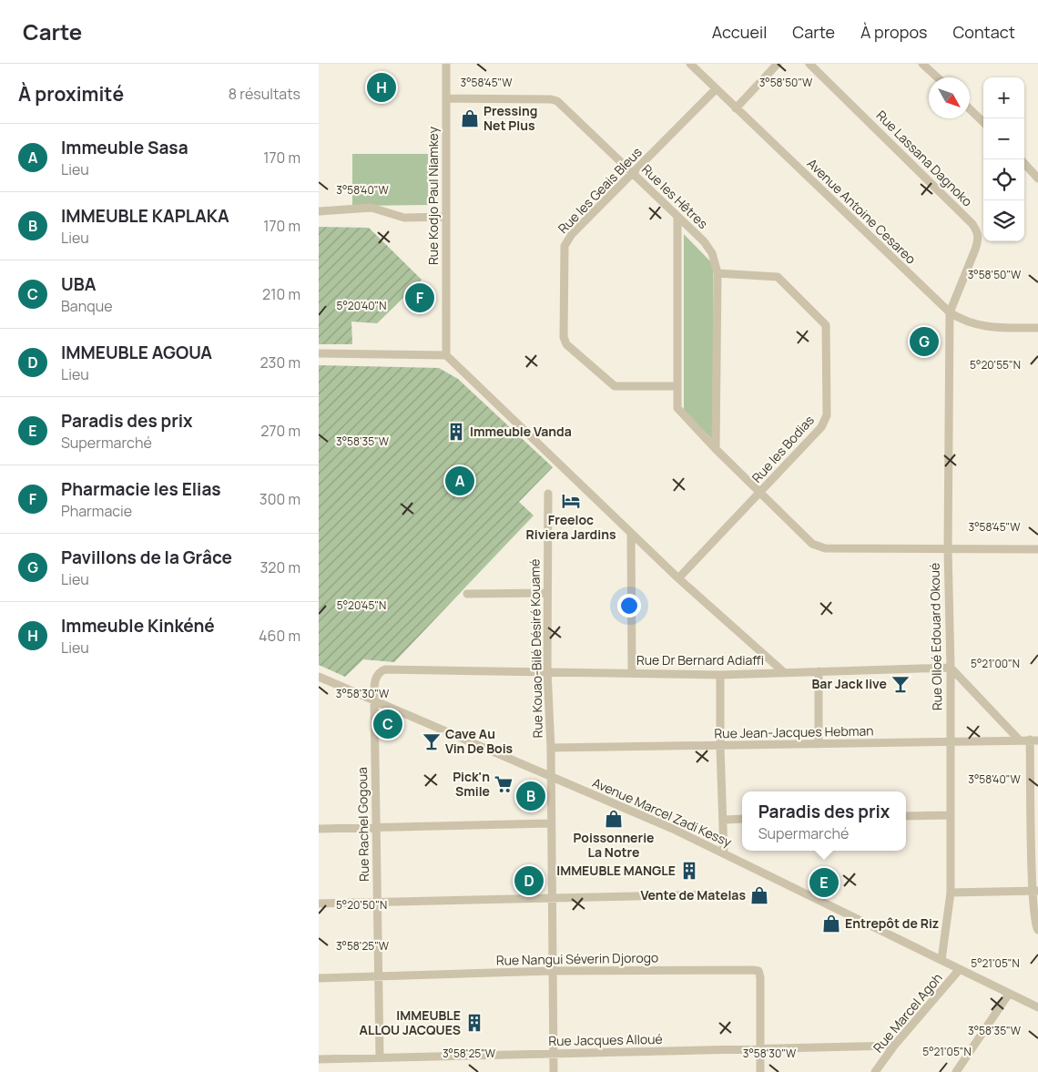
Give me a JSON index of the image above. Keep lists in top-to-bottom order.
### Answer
{
  "streets": {
    "street": [
      "Rue Lassana Dagnoko",
      "Rue les Geais Bleus",
      "Rue Kodjo Paul Niamkey",
      "Rue les Hêtres",
      "Avenue Antoine Cesareo",
      "Rue les Bodias",
      "Rue Olloé Edouard Okoué",
      "Rue Kouao-Bilé Désiré Kouamé",
      "Rue Dr Bernard Adiaffi",
      "Rue Jean-Jacques Hebman",
      "Avenue Marcel Zadi Kessy",
      "Rue Rachel Gogoua",
      "Rue Nangui Séverin Djorogo",
      "Rue Marcel Agoh",
      "Rue Jacques Alloué"
    ]
  },
  "crossings": [
    ["Rue Lassana Dagnoko", "Avenue Antoine Cesareo"],
    ["Rue Lassana Dagnoko", "Rue Olloé Edouard Okoué"],
    ["Rue les Geais Bleus", "Rue les Hêtres"],
    ["Rue les Geais Bleus", "Avenue Antoine Cesareo"],
    ["Rue Kodjo Paul Niamkey", "Rue les Hêtres"],
    ["Rue les Hêtres", "Rue les Bodias"],
    ["Avenue Antoine Cesareo", "Rue Olloé Edouard Okoué"],
    ["Rue Olloé Edouard Okoué", "Rue Dr Bernard Adiaffi"],
    ["Rue Olloé Edouard Okoué", "Rue Jean-Jacques Hebman"],
    ["Rue Olloé Edouard Okoué", "Avenue Marcel Zadi Kessy"],
    ["Rue Kouao-Bilé Désiré Kouamé", "Rue Dr Bernard Adiaffi"],
    ["Rue Kouao-Bilé Désiré Kouamé", "Rue Jean-Jacques Hebman"],
    ["Rue Kouao-Bilé Désiré Kouamé", "Avenue Marcel Zadi Kessy"],
    ["Rue Kouao-Bilé Désiré Kouamé", "Rue Nangui Séverin Djorogo"],
    ["Rue Kouao-Bilé Désiré Kouamé", "Rue Jacques Alloué"],
    ["Rue Dr Bernard Adiaffi", "Avenue Marcel Zadi Kessy"],
    ["Rue Dr Bernard Adiaffi", "Rue Rachel Gogoua"],
    ["Avenue Marcel Zadi Kessy", "Rue Rachel Gogoua"],
    ["Avenue Marcel Zadi Kessy", "Rue Marcel Agoh"],
    ["Rue Rachel Gogoua", "Rue Nangui Séverin Djorogo"],
    ["Rue Rachel Gogoua", "Rue Jacques Alloué"],
    ["Rue Nangui Séverin Djorogo", "Rue Jacques Alloué"],
    ["Rue Marcel Agoh", "Rue Jacques Alloué"]
  ],
  "places": {
    "shop": [
      "Pressing Net Plus",
      "Poissonnerie La Notre",
      "Vente de Matelas",
      "Entrepôt de Riz"
    ],
    "building": ["Immeuble Vanda", "IMMEUBLE MANGLE", "IMMEUBLE ALLOU JACQUES"],
    "hotel": ["Freeloc Riviera Jardins"],
    "bar": ["Bar Jack live", "Cave Au Vin De Bois"],
    "supermarket": ["Pick'n Smile"]
  },
  "north": "bottom right",
  "page": {
    "header": "Carte",
    "nav": [
      "Accueil",
      "Carte",
      "À propos",
      "Contact"
    ],
    "heading": ["À proximité", "8 résultats"],
    "pins": [
      "H",
      "F",
      "G",
      "A",
      "C",
      "B",
      "D",
      "E"
    ],
    "map_buttons": ["+", "−"],
    "list": [
      {
        "mark": "A",
        "name": "Immeuble Sasa",
        "note": "Lieu",
        "value": "170 m"
      },
      {
        "mark": "B",
        "name": "IMMEUBLE KAPLAKA",
        "note": "Lieu",
        "value": "170 m"
      },
      {
        "mark": "C",
        "name": "UBA",
        "note": "Banque",
        "value": "210 m"
      },
      {
        "mark": "D",
        "name": "IMMEUBLE AGOUA",
        "note": "Lieu",
        "value": "230 m"
      },
      {
        "mark": "E",
        "name": "Paradis des prix",
        "note": "Supermarché",
        "value": "270 m"
      },
      {
        "mark": "F",
        "name": "Pharmacie les Elias",
        "note": "Pharmacie",
        "value": "300 m"
      },
      {
        "mark": "G",
        "name": "Pavillons de la Grâce",
        "note": "Lieu",
        "value": "320 m"
      },
      {
        "mark": "H",
        "name": "Immeuble Kinkéné",
        "note": "Lieu",
        "value": "460 m"
      }
    ],
    "popup": ["Paradis des prix", "Supermarché"]
  },
  "coordinates": [
    "3°58'45\"W",
    "3°58'50\"W",
    "3°58'40\"W",
    "5°20'40\"N",
    "5°20'55\"N",
    "3°58'35\"W",
    "5°20'45\"N",
    "5°21'00\"N",
    "3°58'30\"W",
    "5°20'50\"N",
    "3°58'25\"W",
    "5°21'05\"N"
  ]
}
